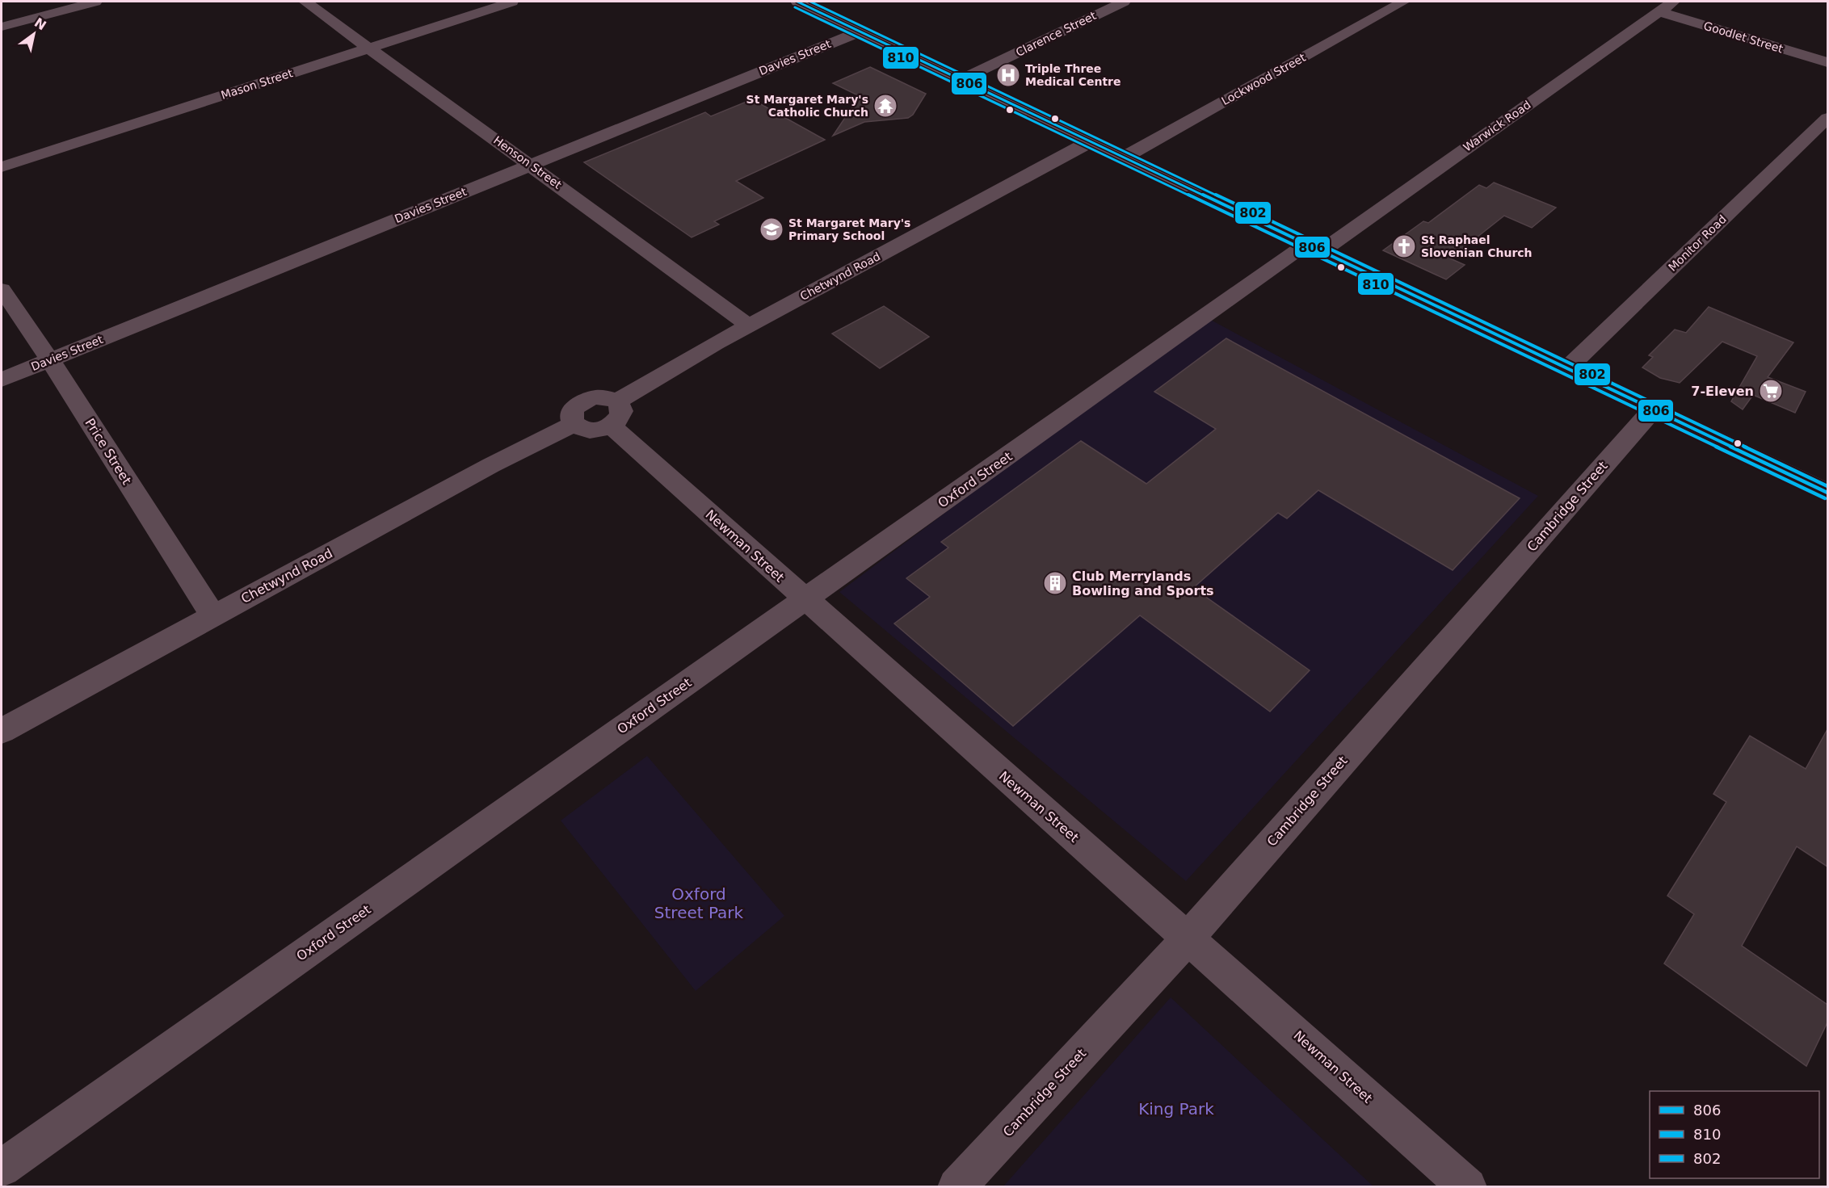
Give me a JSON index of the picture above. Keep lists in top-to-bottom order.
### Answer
{
  "streets": {
    "street": [
      "Clarence Street",
      "Goodlet Street",
      "Davies Street",
      "Lockwood Street",
      "Mason Street",
      "Warwick Road",
      "Henson Street",
      "Monitor Road",
      "Chetwynd Road",
      "Price Street",
      "Oxford Street",
      "Cambridge Street",
      "Newman Street"
    ]
  },
  "crossings": [
    ["Goodlet Street", "Warwick Road"],
    ["Davies Street", "Henson Street"],
    ["Davies Street", "Price Street"],
    ["Mason Street", "Henson Street"],
    ["Warwick Road", "Oxford Street"],
    ["Henson Street", "Chetwynd Road"],
    ["Chetwynd Road", "Price Street"],
    ["Chetwynd Road", "Newman Street"],
    ["Oxford Street", "Newman Street"],
    ["Cambridge Street", "Newman Street"]
  ],
  "parks": ["Oxford Street Park", "King Park"],
  "places": {
    "hospital": ["Triple Three Medical Centre"],
    "temple": ["St Margaret Mary's Catholic Church"],
    "school or university": ["St Margaret Mary's Primary School"],
    "church": ["St Raphael Slovenian Church"],
    "supermarket": ["7-Eleven"],
    "building": ["Club Merrylands Bowling and Sports"]
  },
  "lines": ["transit line 806", "transit line 802", "transit line 810"],
  "legend": ["806", "810", "802"],
  "north": "top right"
}
